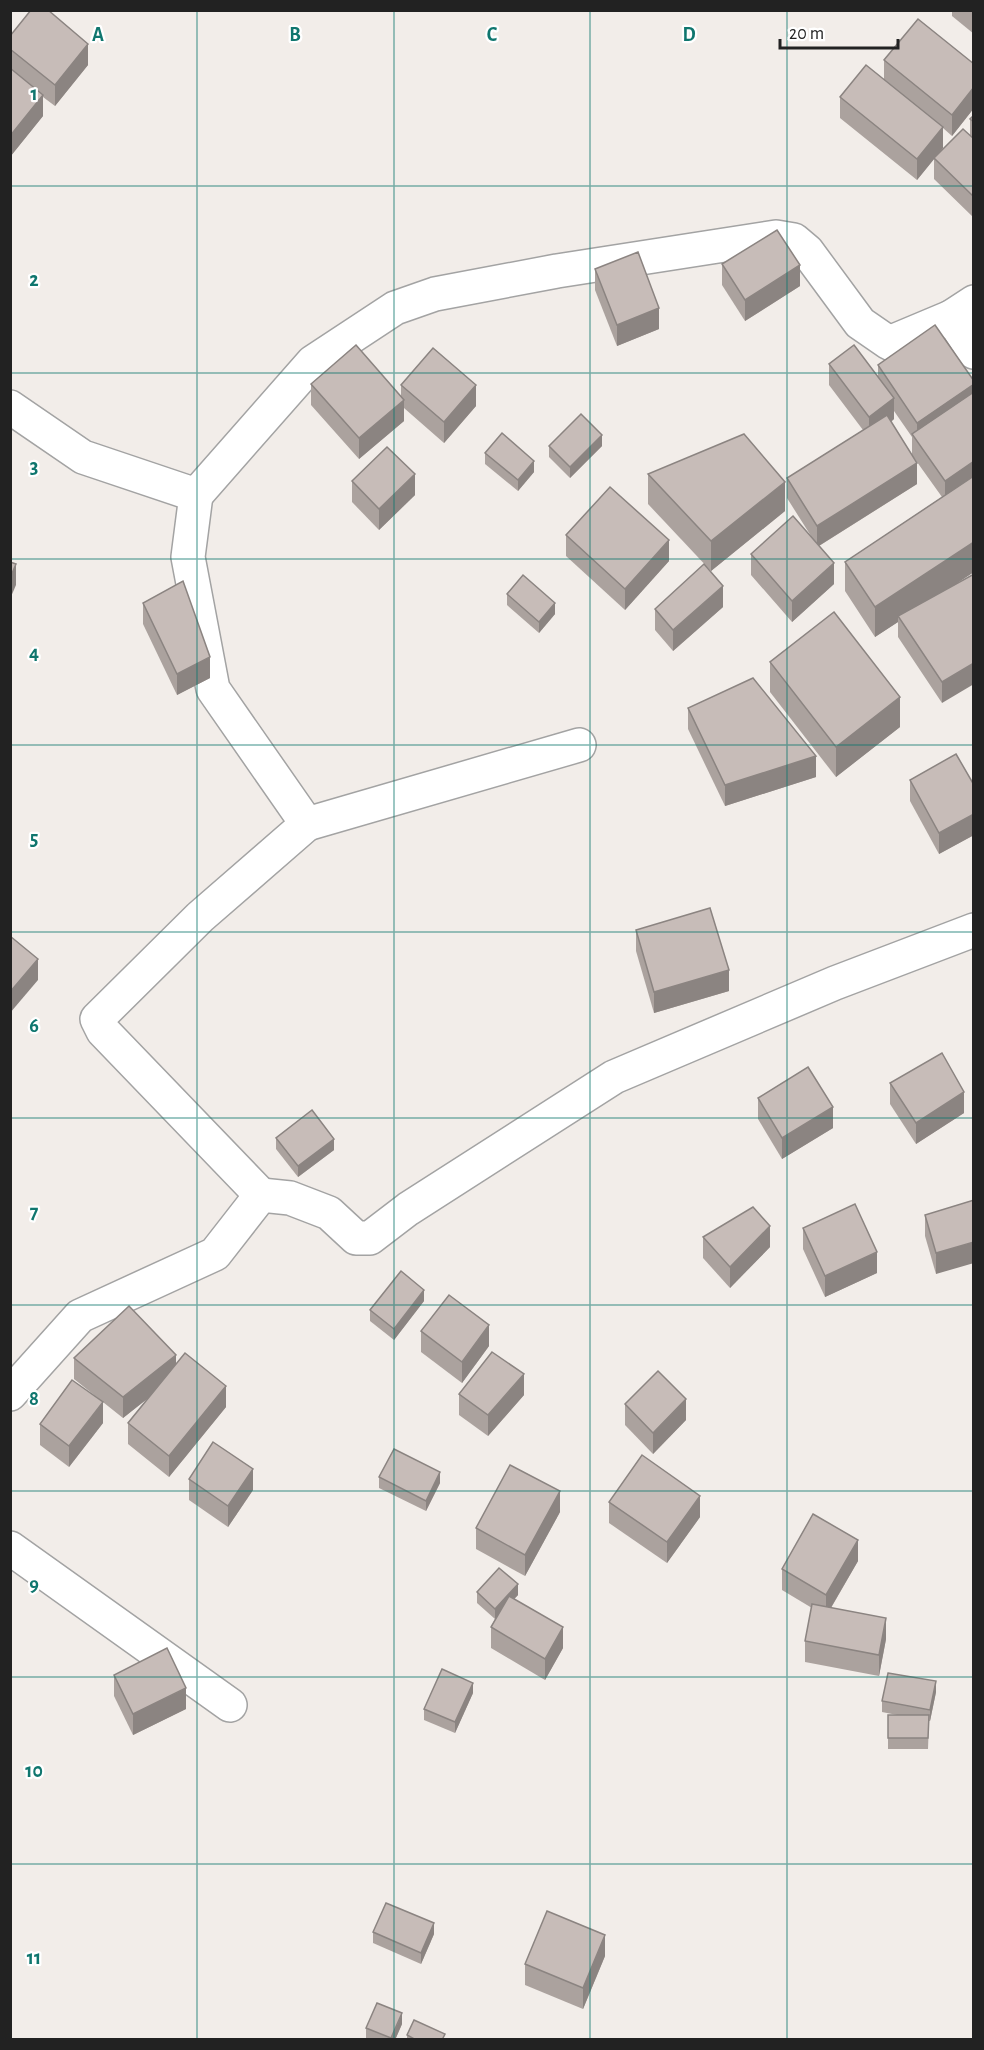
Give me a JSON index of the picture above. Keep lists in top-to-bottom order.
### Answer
{
  "scale_bar": "20 m",
  "grid": {
    "columns": [
      "A",
      "B",
      "C",
      "D"
    ],
    "rows": [
      "1",
      "2",
      "3",
      "4",
      "5",
      "6",
      "7",
      "8",
      "9",
      "10",
      "11"
    ]
  }
}
